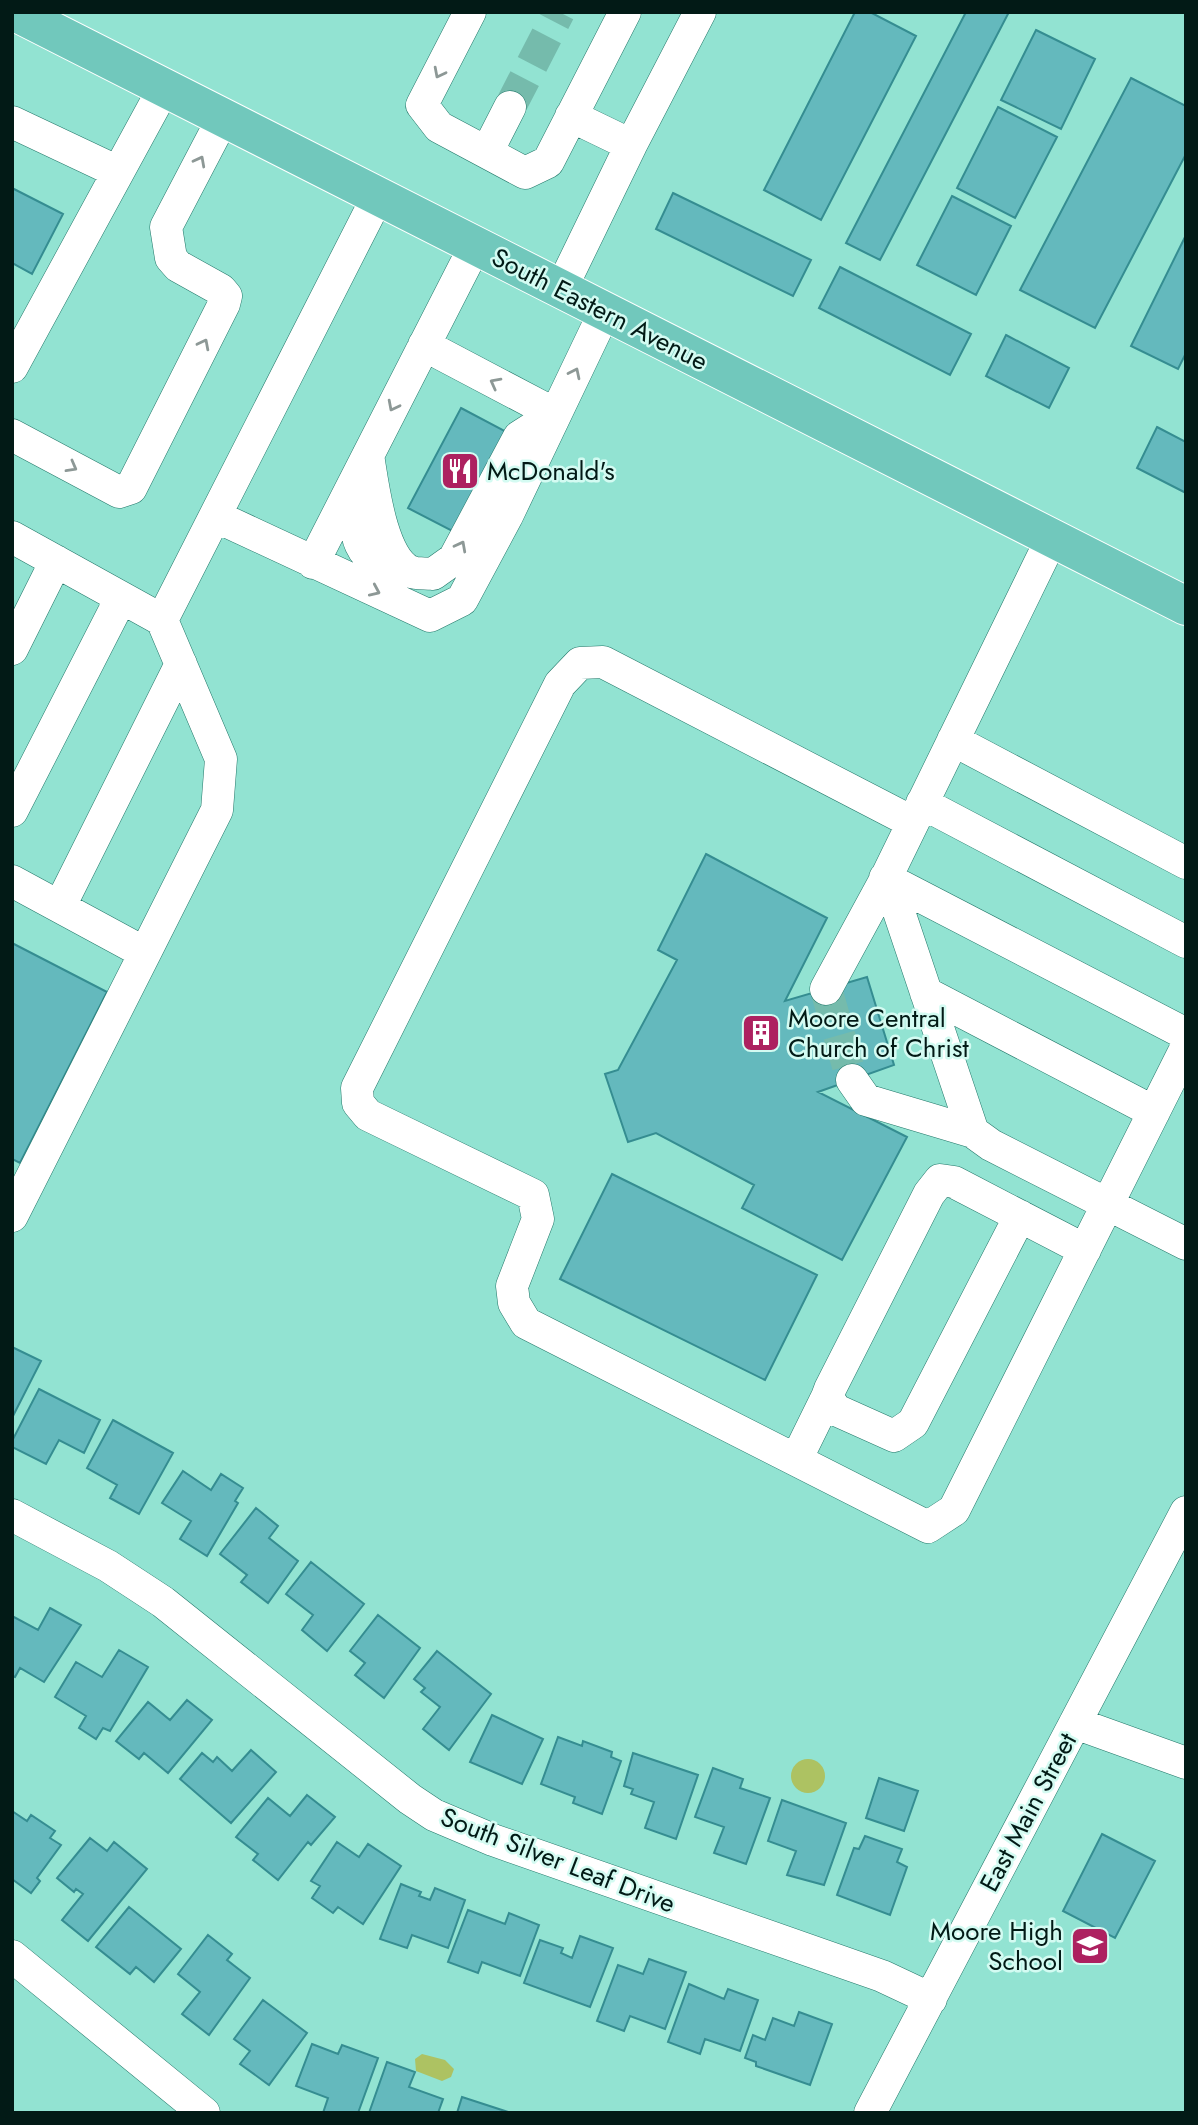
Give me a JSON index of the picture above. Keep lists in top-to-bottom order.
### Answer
{
  "streets": {
    "main road": ["South Eastern Avenue"],
    "street": ["East Main Street", "South Silver Leaf Drive"]
  },
  "crossings": [
    ["East Main Street", "South Silver Leaf Drive"]
  ],
  "places": {
    "restaurant": ["McDonald's"],
    "building": ["Moore Central Church of Christ"],
    "school or university": ["Moore High School"]
  }
}
